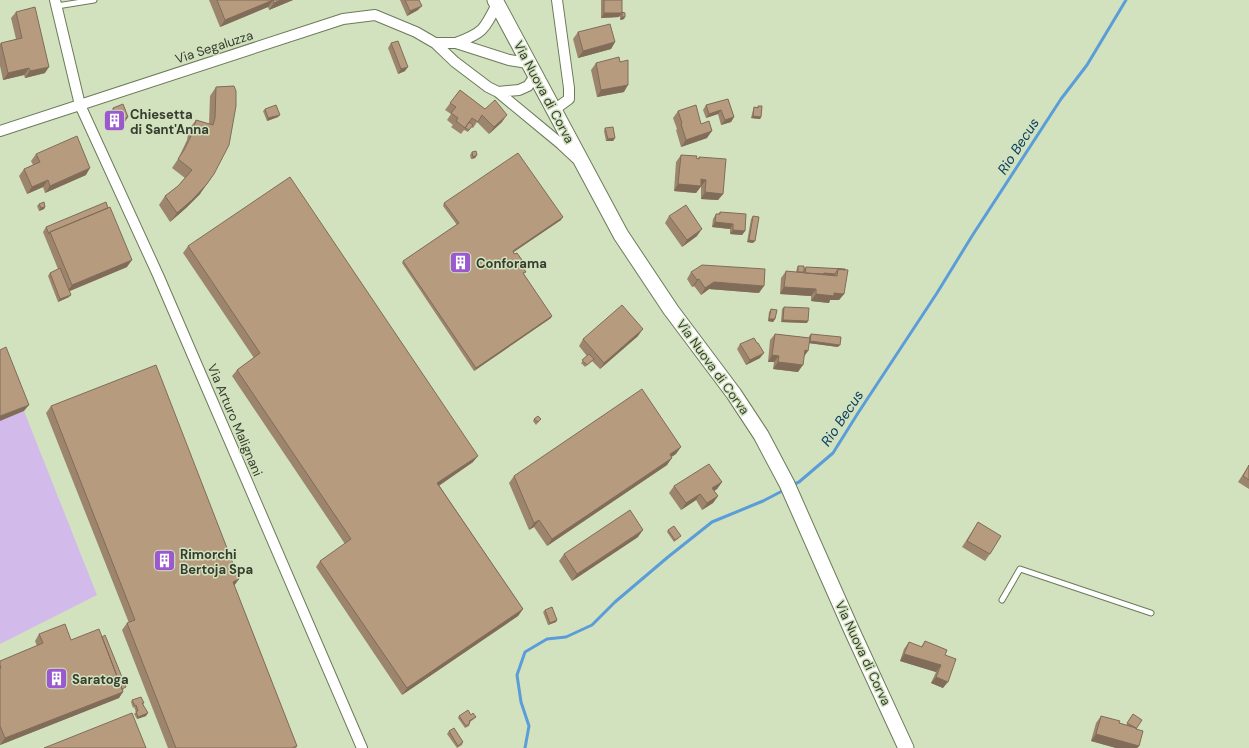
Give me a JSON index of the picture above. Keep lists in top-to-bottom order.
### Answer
{
  "streets": {
    "main road": ["Via Nuova di Corva"],
    "street": ["Via Segaluzza", "Via Arturo Malignani"]
  },
  "crossings": [
    ["Via Segaluzza", "Via Nuova di Corva"],
    ["Via Segaluzza", "Via Arturo Malignani"]
  ],
  "water": ["Rio Becus"],
  "places": {
    "building": [
      "Chiesetta di Sant'Anna",
      "Conforama",
      "Rimorchi Bertoja Spa",
      "Saratoga"
    ]
  }
}
